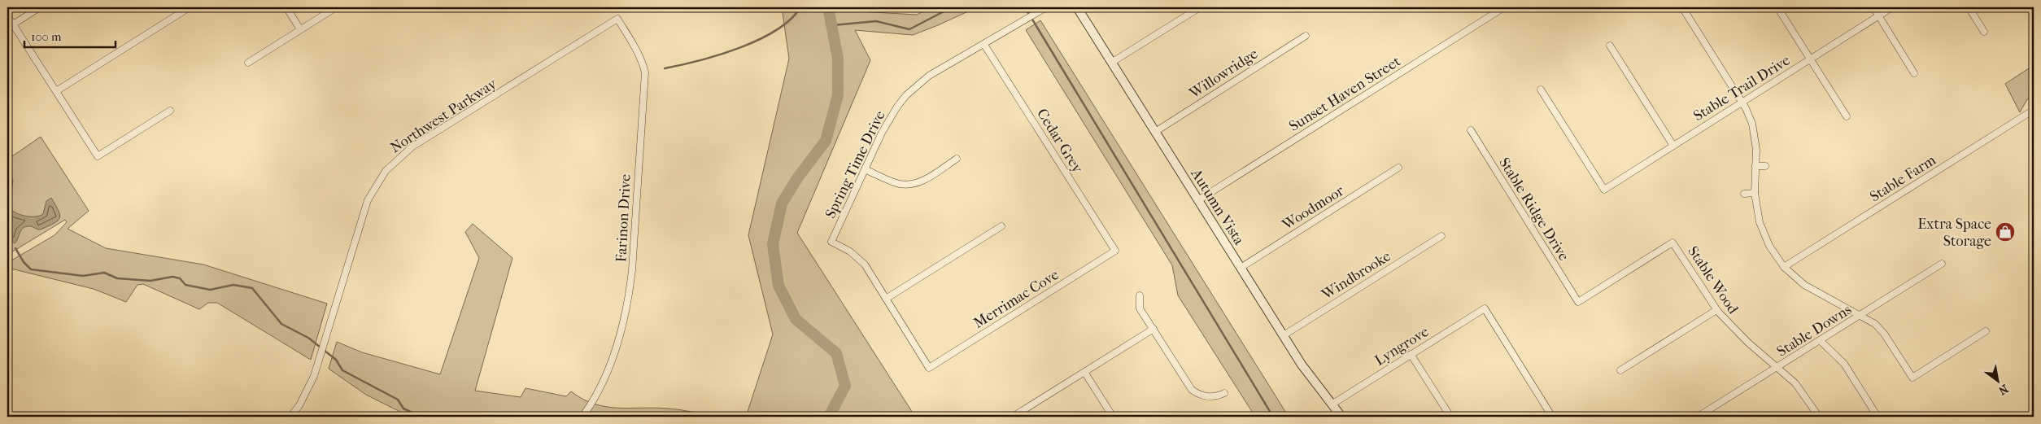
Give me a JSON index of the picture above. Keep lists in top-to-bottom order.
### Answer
{
  "streets": {
    "street": [
      "Willowridge",
      "Stable Trail Drive",
      "Sunset Haven Street",
      "Northwest Parkway",
      "Cedar Grey",
      "Spring Time Drive",
      "Stable Farm",
      "Autumn Vista",
      "Woodmoor",
      "Stable Ridge Drive",
      "Farinon Drive",
      "Windbrooke",
      "Stable Wood",
      "Merrimac Cove",
      "Stable Downs",
      "Lyngrove"
    ]
  },
  "crossings": [
    ["Willowridge", "Autumn Vista"],
    ["Sunset Haven Street", "Autumn Vista"],
    ["Northwest Parkway", "Farinon Drive"],
    ["Cedar Grey", "Spring Time Drive"],
    ["Cedar Grey", "Merrimac Cove"],
    ["Spring Time Drive", "Merrimac Cove"],
    ["Autumn Vista", "Woodmoor"],
    ["Autumn Vista", "Windbrooke"],
    ["Autumn Vista", "Lyngrove"],
    ["Stable Ridge Drive", "Stable Wood"],
    ["Stable Wood", "Stable Downs"]
  ],
  "places": {
    "shop": ["Extra Space Storage"]
  },
  "scale_bar": "100 m",
  "north": "bottom right"
}
